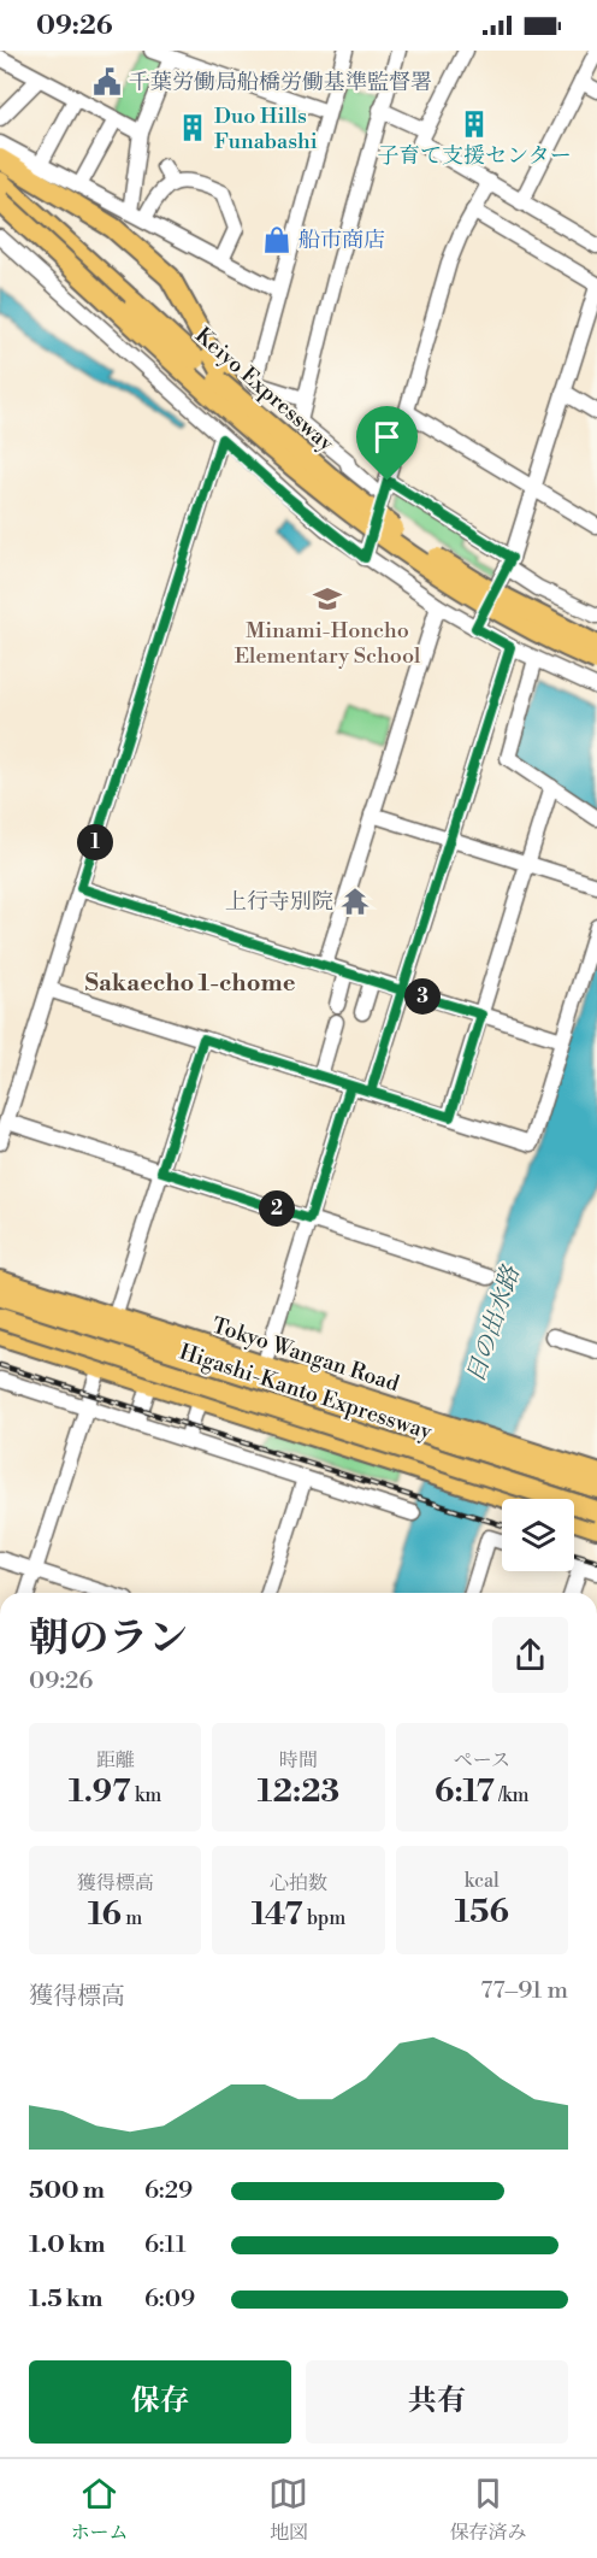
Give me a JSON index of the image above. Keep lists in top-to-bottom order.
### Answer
{
  "streets": {
    "highway": ["Keiyo Expressway", "Tokyo Wangan Road", "Higashi-Kanto Expressway"]
  },
  "districts": ["Sakaecho 1-chome"],
  "water": ["日の出水路"],
  "places": {
    "public building": ["千葉労働局船橋労働基準監督署"],
    "building": ["子育て支援センター", "Duo Hills Funabashi"],
    "shop": ["船市商店"],
    "school or university": ["Minami-Honcho Elementary School"],
    "temple": ["上行寺別院"]
  },
  "page": {
    "status": "09:26",
    "pins": ["1", "3", "2"],
    "heading": ["朝のラン", "09:26"],
    "stats": [
      ["距離", "1.97 km"],
      ["時間", "12:23"],
      ["ペース", "6:17 /km"],
      ["獲得標高", "16 m"],
      ["心拍数", "147 bpm"],
      ["kcal", "156"]
    ],
    "chart": ["獲得標高", "77–91 m"],
    "list": [
      {
        "name": "500 m",
        "note": "6:29"
      },
      {
        "name": "1.0 km",
        "note": "6:11"
      },
      {
        "name": "1.5 km",
        "note": "6:09"
      }
    ],
    "buttons": ["保存", "共有"],
    "tabs": ["ホーム", "地図", "保存済み"]
  }
}
